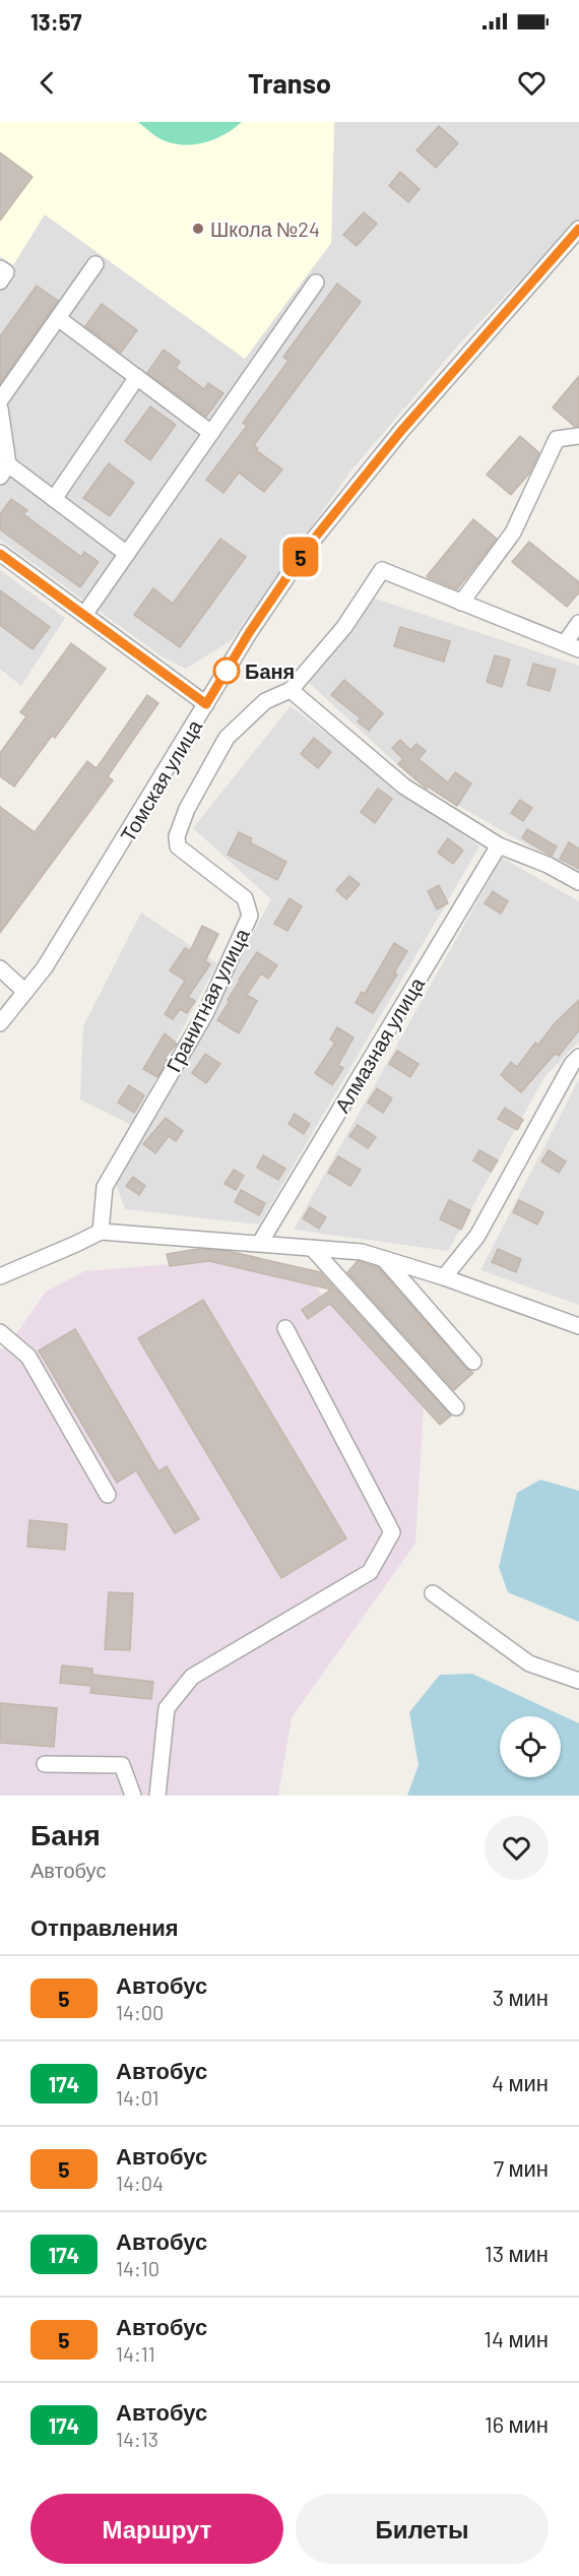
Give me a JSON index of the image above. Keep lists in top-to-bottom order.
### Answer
{
  "streets": {
    "street": ["Томская улица", "Гранитная улица", "Алмазная улица"]
  },
  "places": ["Школа №24", "Баня"],
  "lines": ["bus line 5"],
  "page": {
    "status": "13:57",
    "header": "Transo",
    "on_map": "5",
    "heading": [
      ["Баня", "Автобус"],
      "Отправления"
    ],
    "list": [
      {
        "mark": "5",
        "name": "Автобус",
        "note": "14:00",
        "value": "3 мин"
      },
      {
        "mark": "174",
        "name": "Автобус",
        "note": "14:01",
        "value": "4 мин"
      },
      {
        "mark": "5",
        "name": "Автобус",
        "note": "14:04",
        "value": "7 мин"
      },
      {
        "mark": "174",
        "name": "Автобус",
        "note": "14:10",
        "value": "13 мин"
      },
      {
        "mark": "5",
        "name": "Автобус",
        "note": "14:11",
        "value": "14 мин"
      },
      {
        "mark": "174",
        "name": "Автобус",
        "note": "14:13",
        "value": "16 мин"
      }
    ],
    "buttons": ["Маршрут", "Билеты"]
  }
}
